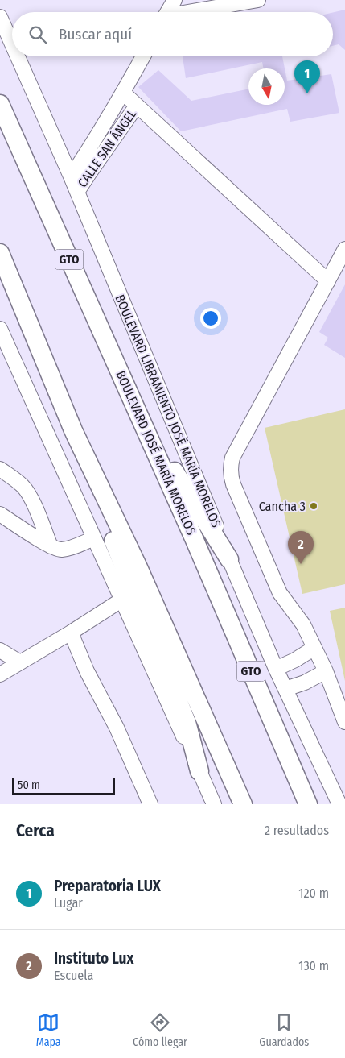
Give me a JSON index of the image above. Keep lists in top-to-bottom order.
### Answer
{
  "streets": {
    "main road": ["GTO", "BOULEVARD JOSÉ MARÍA MORELOS"],
    "street": ["CALLE SAN ÁNGEL", "BOULEVARD LIBRAMIENTO JOSÉ MARÍA MORELOS"]
  },
  "crossings": [
    ["CALLE SAN ÁNGEL", "BOULEVARD LIBRAMIENTO JOSÉ MARÍA MORELOS"]
  ],
  "places": ["Cancha 3"],
  "scale_bar": "50 m",
  "north": "bottom",
  "page": {
    "search": "Buscar aquí",
    "pins": ["1", "2"],
    "scale": "50 m",
    "heading": ["Cerca", "2 resultados"],
    "list": [
      {
        "mark": "1",
        "name": "Preparatoria LUX",
        "note": "Lugar",
        "value": "120 m"
      },
      {
        "mark": "2",
        "name": "Instituto Lux",
        "note": "Escuela",
        "value": "130 m"
      }
    ],
    "nav": ["Mapa", "Cómo llegar", "Guardados"]
  }
}
